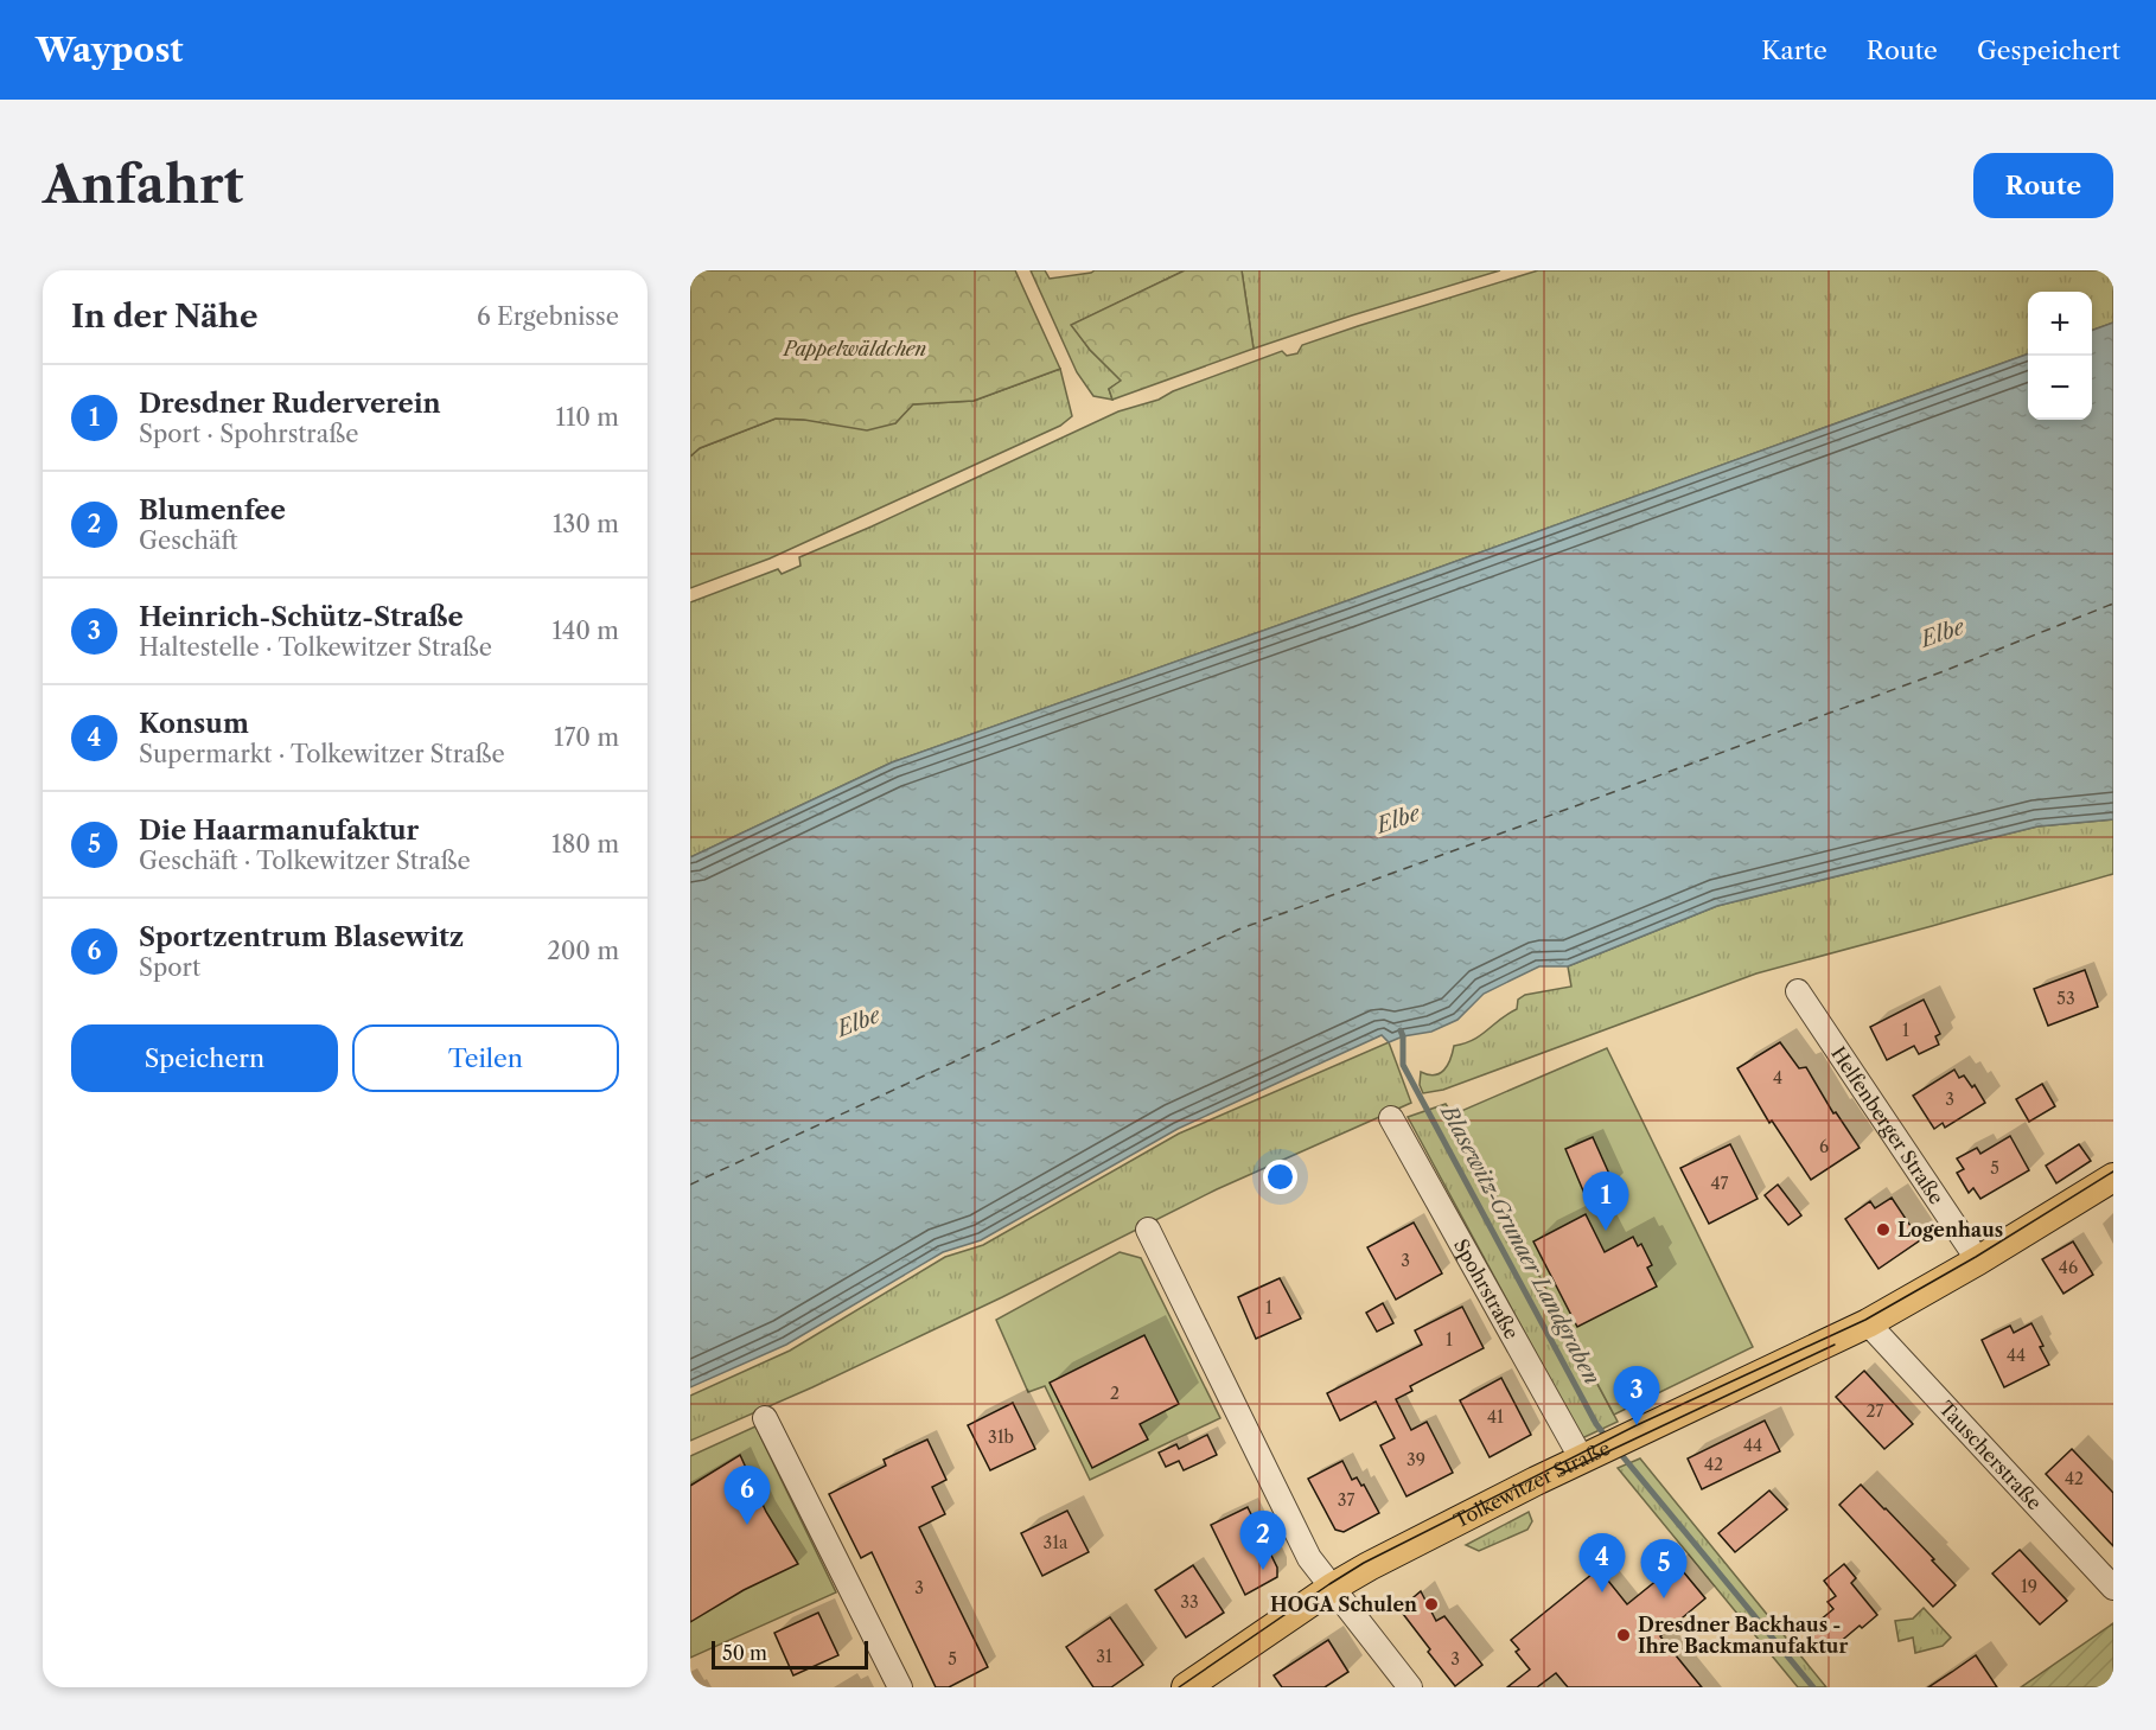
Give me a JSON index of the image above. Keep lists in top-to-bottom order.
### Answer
{
  "streets": {
    "main road": ["Tolkewitzer Straße"],
    "street": ["Helfenberger Straße", "Spohrstraße", "Tauscherstraße"]
  },
  "crossings": [
    ["Helfenberger Straße", "Tolkewitzer Straße"],
    ["Spohrstraße", "Tolkewitzer Straße"],
    ["Tauscherstraße", "Tolkewitzer Straße"]
  ],
  "water": ["Elbe", "Blasewitz‐Grunaer Landgraben"],
  "parks": ["Pappelwäldchen"],
  "places": ["Logenhaus", "HOGA Schulen", "Dresdner Backhaus - Ihre Backmanufaktur"],
  "house_numbers": [
    "53",
    "1",
    "4",
    "3",
    "6",
    "5",
    "47",
    "3",
    "46",
    "1",
    "1",
    "44",
    "2",
    "27",
    "41",
    "31b",
    "44",
    "39",
    "42",
    "42",
    "37",
    "31a",
    "19",
    "3",
    "33",
    "31",
    "5",
    "3"
  ],
  "scale_bar": "50 m",
  "page": {
    "header": "Waypost",
    "nav": ["Karte", "Route", "Gespeichert"],
    "buttons": [
      "Route",
      ["Speichern", "Teilen"]
    ],
    "title": "Anfahrt",
    "heading": ["In der Nähe", "6 Ergebnisse"],
    "map_buttons": ["+", "−"],
    "list": [
      {
        "mark": "1",
        "name": "Dresdner Ruderverein",
        "note": "Sport · Spohrstraße",
        "value": "110 m"
      },
      {
        "mark": "2",
        "name": "Blumenfee",
        "note": "Geschäft",
        "value": "130 m"
      },
      {
        "mark": "3",
        "name": "Heinrich-Schütz-Straße",
        "note": "Haltestelle · Tolkewitzer Straße",
        "value": "140 m"
      },
      {
        "mark": "4",
        "name": "Konsum",
        "note": "Supermarkt · Tolkewitzer Straße",
        "value": "170 m"
      },
      {
        "mark": "5",
        "name": "Die Haarmanufaktur",
        "note": "Geschäft · Tolkewitzer Straße",
        "value": "180 m"
      },
      {
        "mark": "6",
        "name": "Sportzentrum Blasewitz",
        "note": "Sport",
        "value": "200 m"
      }
    ],
    "pins": [
      "1",
      "3",
      "6",
      "2",
      "4",
      "5"
    ],
    "scale": "50 m"
  }
}
